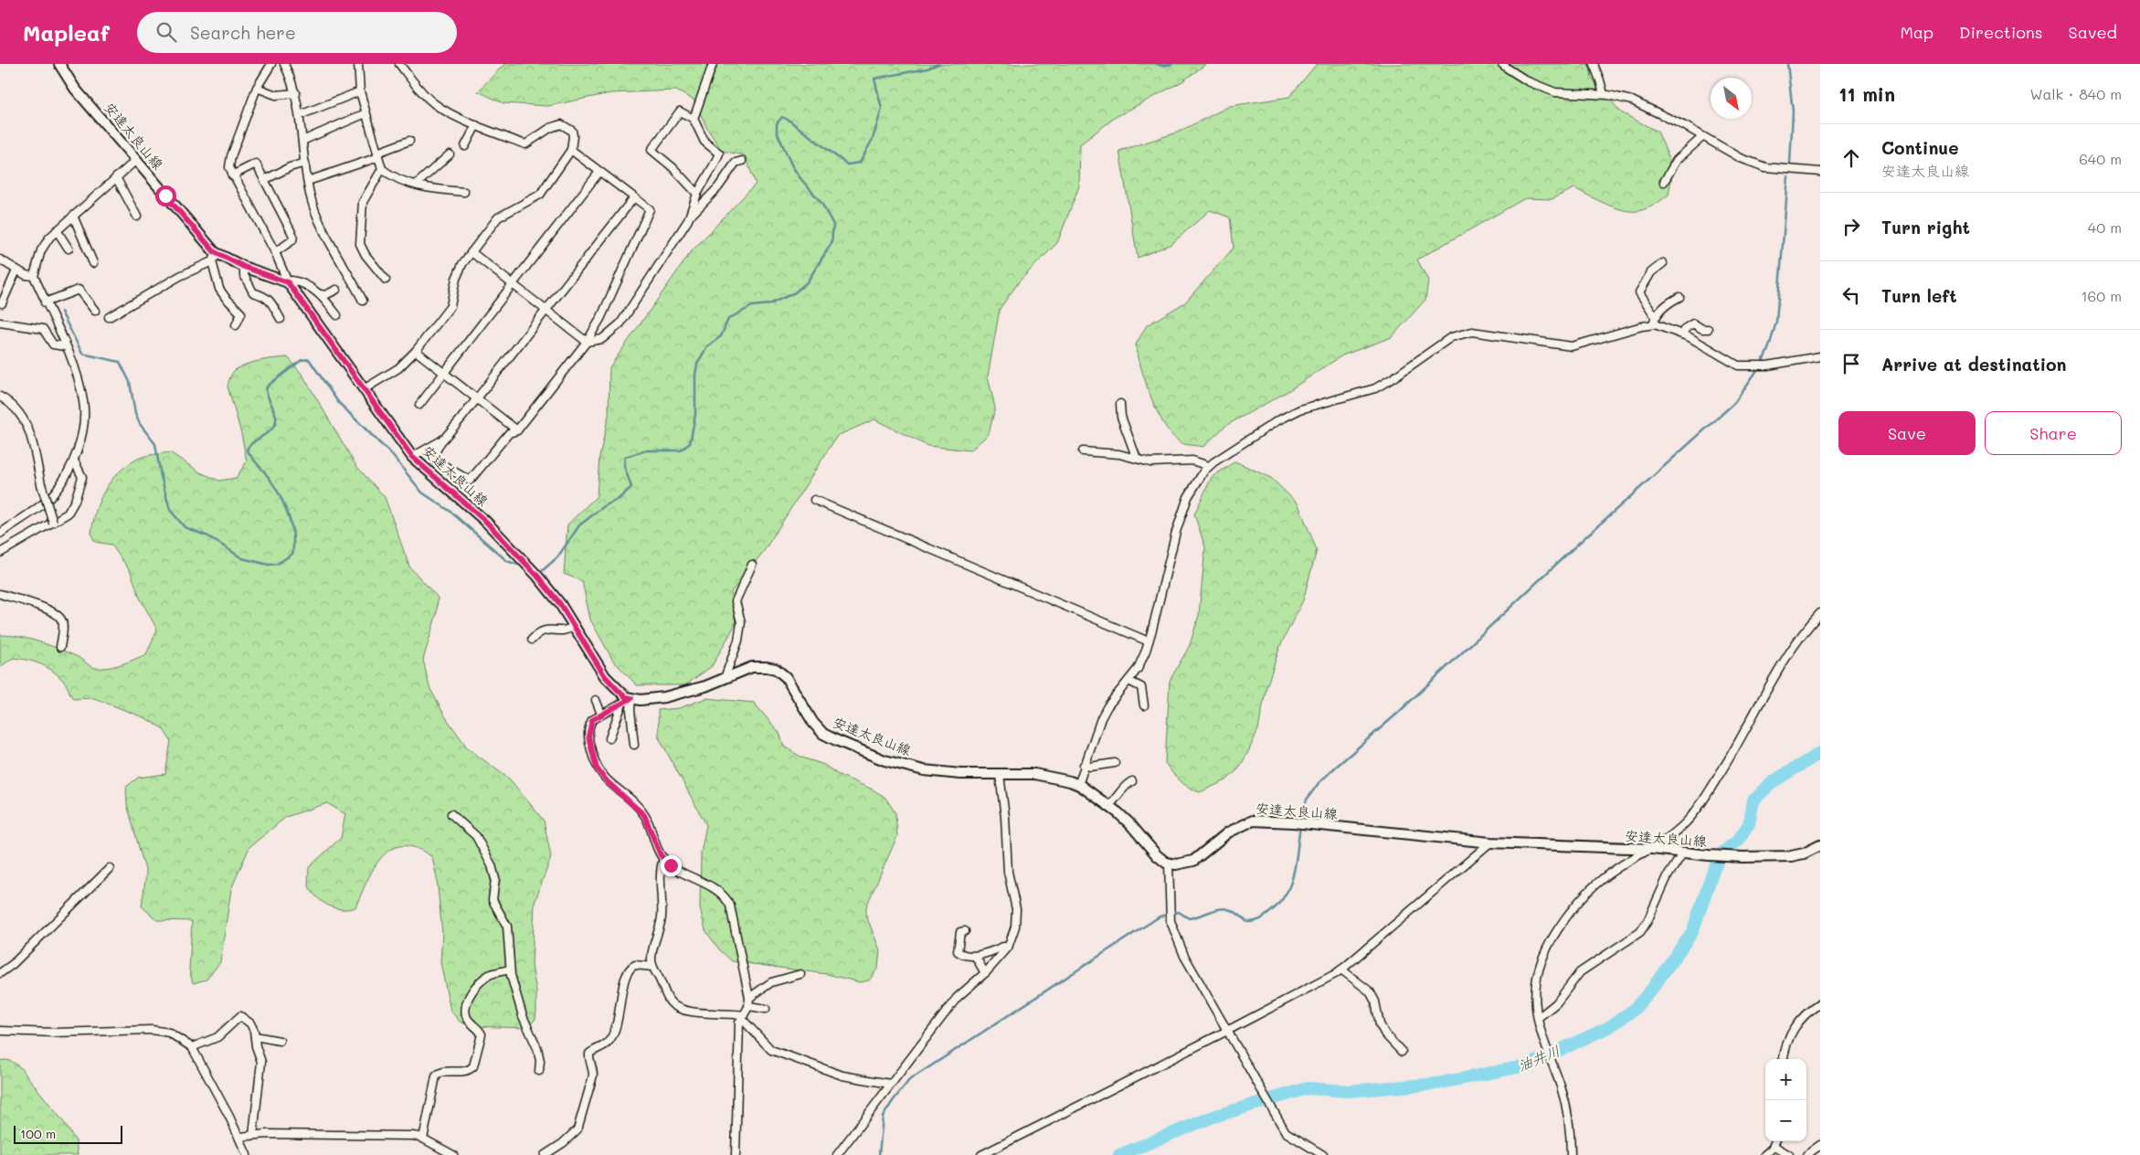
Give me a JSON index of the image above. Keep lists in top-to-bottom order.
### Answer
{
  "streets": {
    "main road": ["安達太良山線"]
  },
  "water": ["油井川"],
  "scale_bar": "100 m",
  "north": "bottom right",
  "page": {
    "header": "Mapleaf",
    "search": "Search here",
    "nav": ["Map", "Directions", "Saved"],
    "heading": ["11 min", "Walk · 840 m"],
    "list": [
      ["Continue", "安達太良山線", "640 m"],
      ["Turn right", "40 m"],
      ["Turn left", "160 m"],
      "Arrive at destination"
    ],
    "buttons": ["Save", "Share"],
    "map_buttons": ["+", "−"],
    "scale": "100 m"
  }
}
